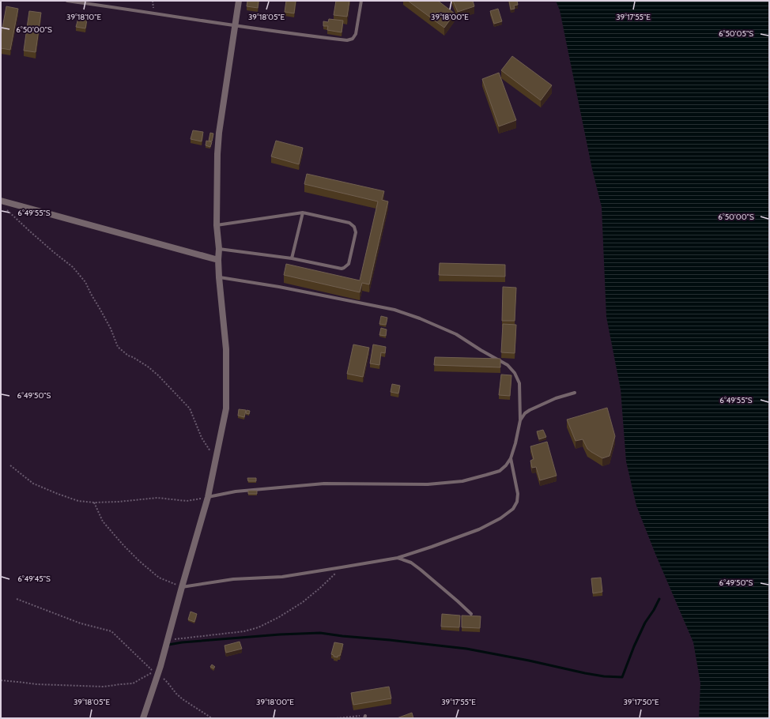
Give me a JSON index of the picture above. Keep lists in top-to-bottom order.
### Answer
{
  "coordinates": [
    "39°18'10\"E",
    "39°18'05\"E",
    "39°18'00\"E",
    "39°17'55\"E",
    "6°50'00\"S",
    "6°50'05\"S",
    "6°49'55\"S",
    "6°49'50\"S",
    "6°49'45\"S",
    "39°17'50\"E"
  ]
}
